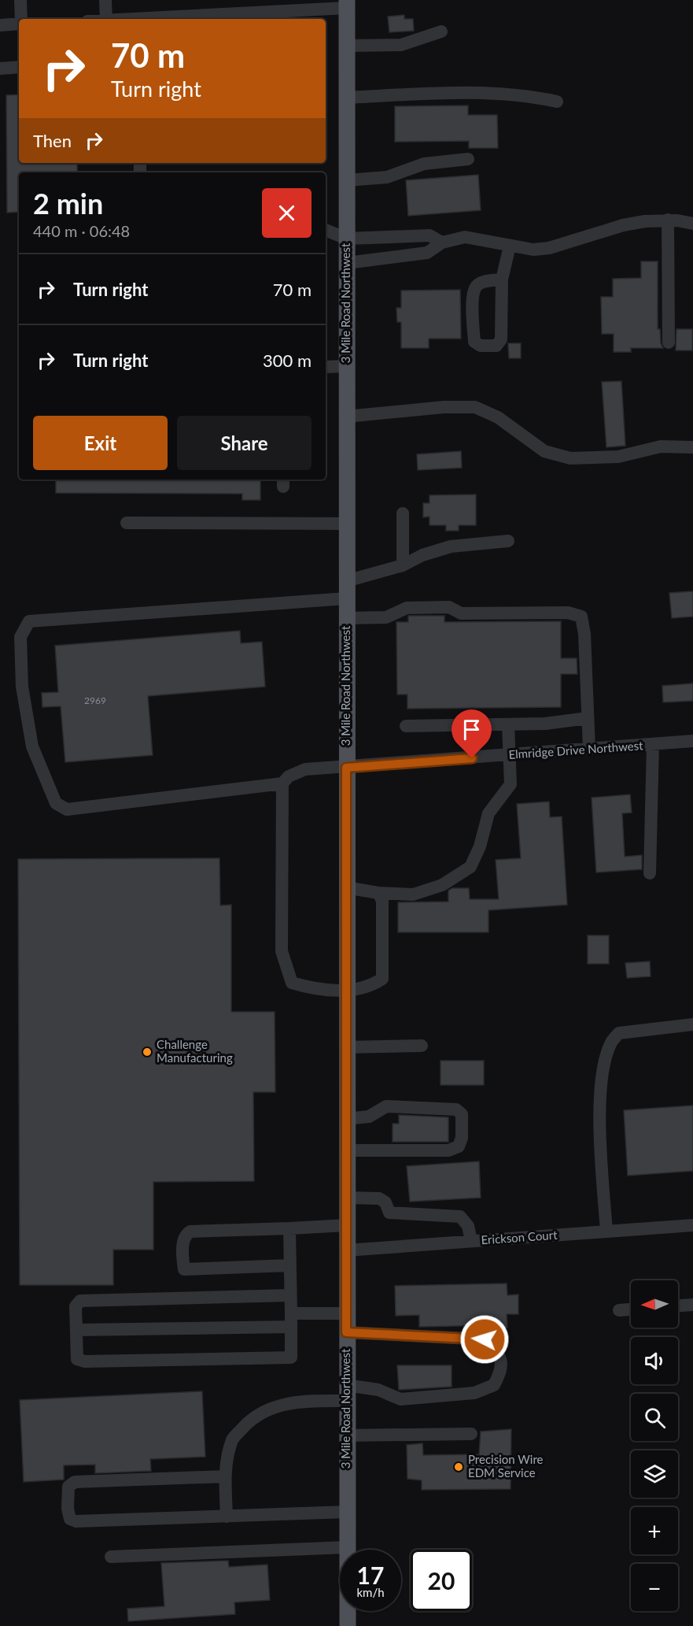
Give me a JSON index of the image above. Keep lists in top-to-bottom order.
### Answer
{
  "streets": {
    "main road": ["3 Mile Road Northwest"],
    "street": ["Elmridge Drive Northwest", "Erickson Court"]
  },
  "crossings": [
    ["3 Mile Road Northwest", "Elmridge Drive Northwest"],
    ["3 Mile Road Northwest", "Erickson Court"]
  ],
  "places": ["Challenge Manufacturing", "Precision Wire EDM Service"],
  "house_numbers": ["2969"],
  "north": "left",
  "page": {
    "turn": ["70 m", "Turn right"],
    "then": "Then",
    "heading": ["2 min", "440 m · 06:48"],
    "list": [
      {
        "name": "Turn right",
        "value": "70 m"
      },
      {
        "name": "Turn right",
        "value": "300 m"
      }
    ],
    "buttons": ["Exit", "Share"],
    "map_buttons": ["+", "−"],
    "speed": "17 km/h",
    "limit": "20"
  }
}
